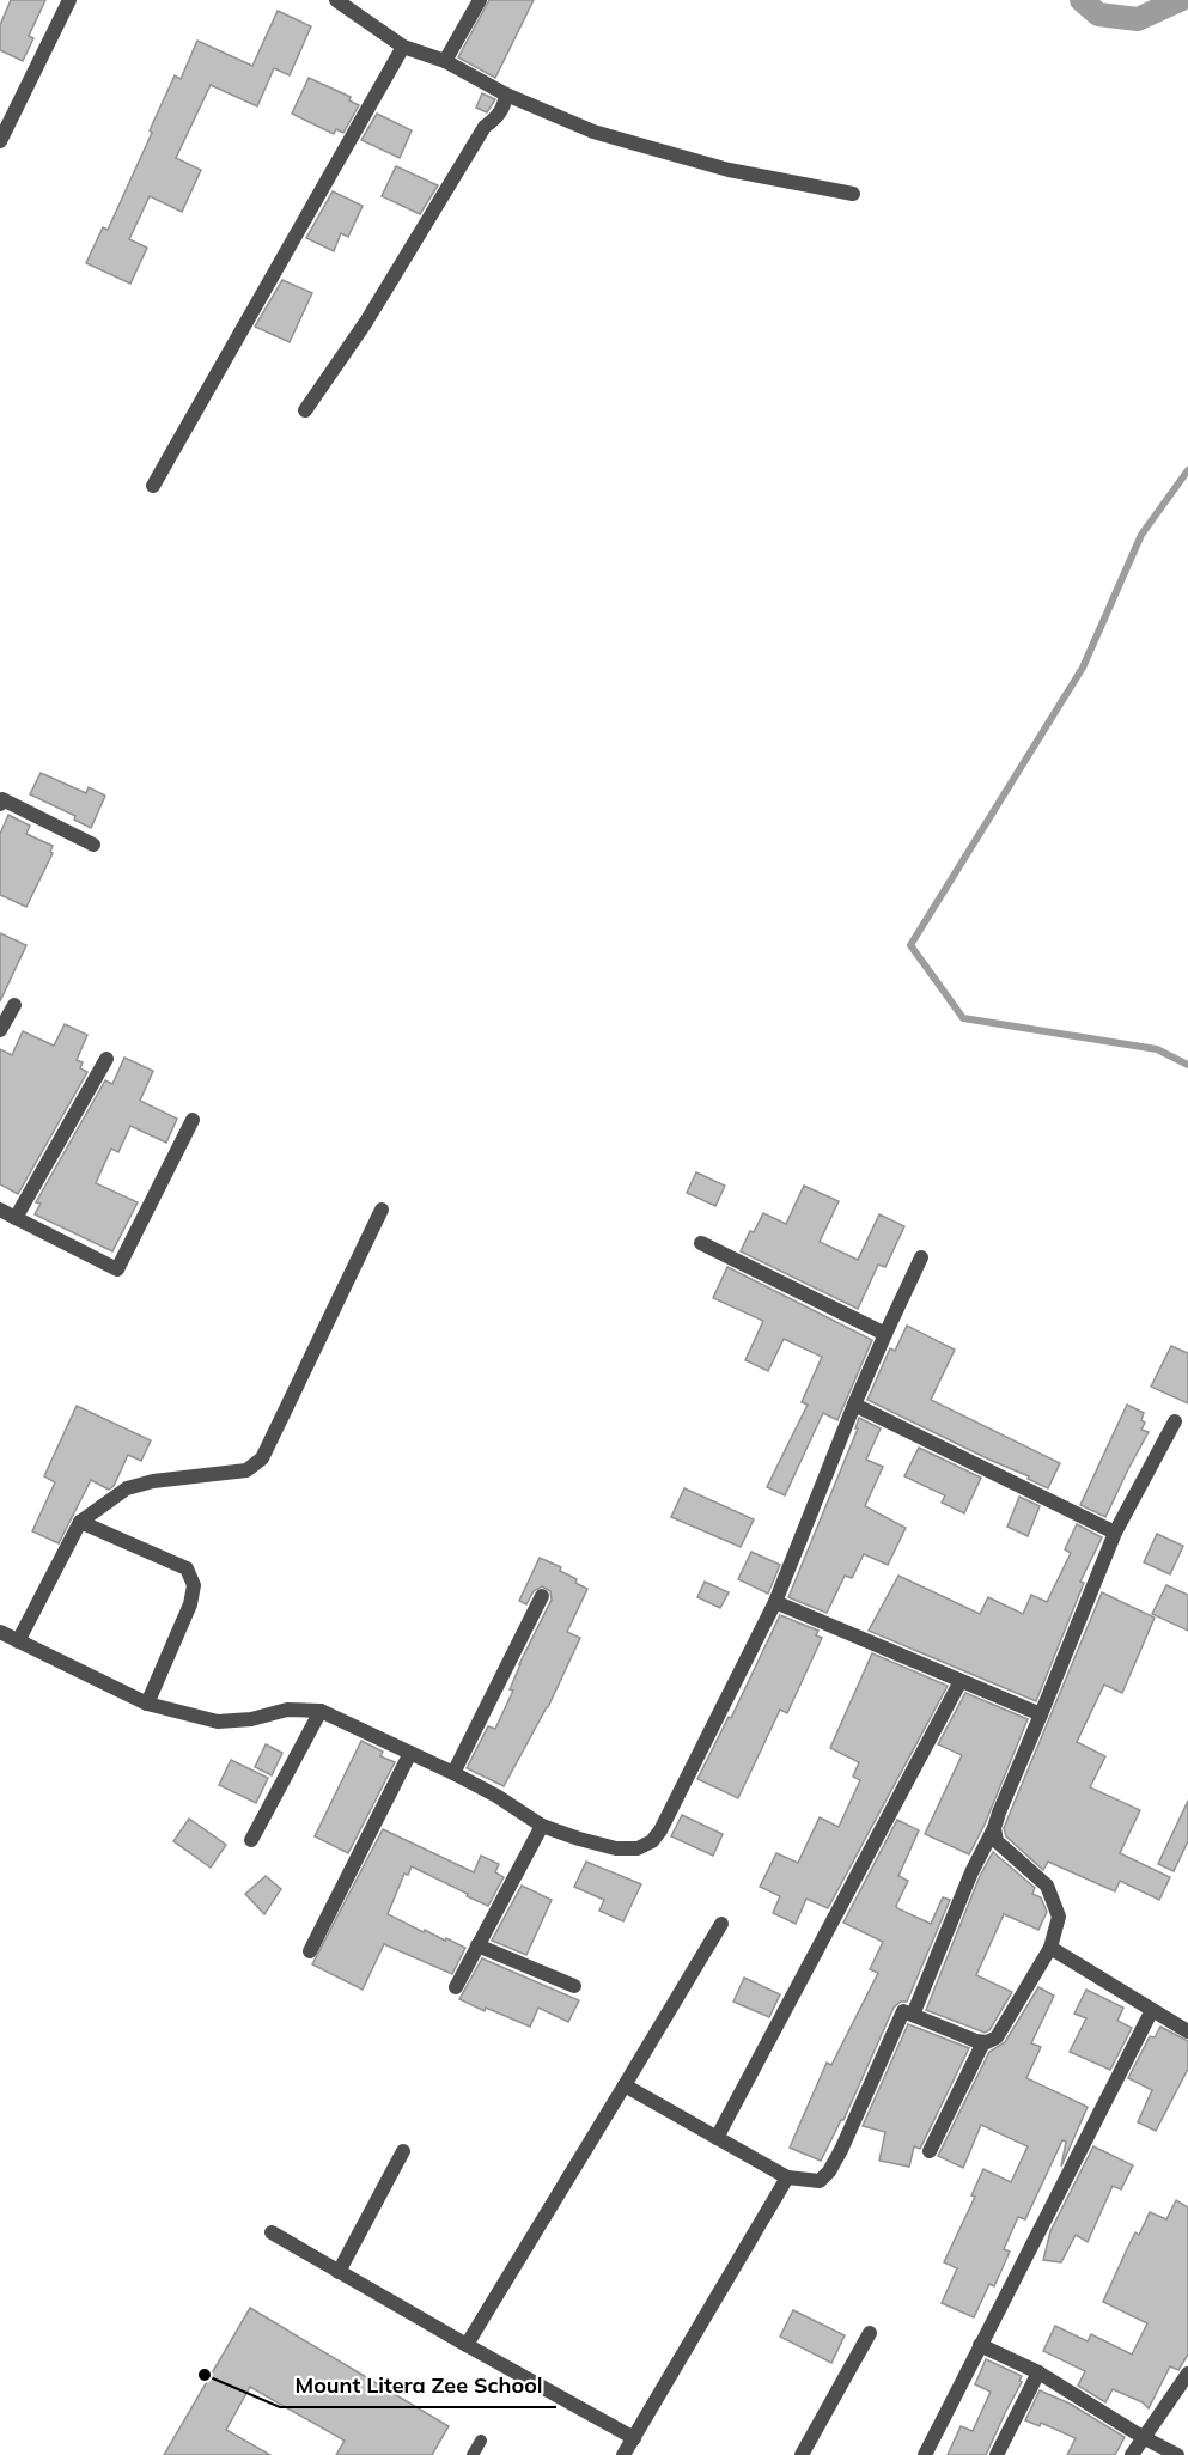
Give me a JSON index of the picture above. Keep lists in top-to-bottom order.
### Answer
{
  "places": ["Mount Litera Zee School"]
}
